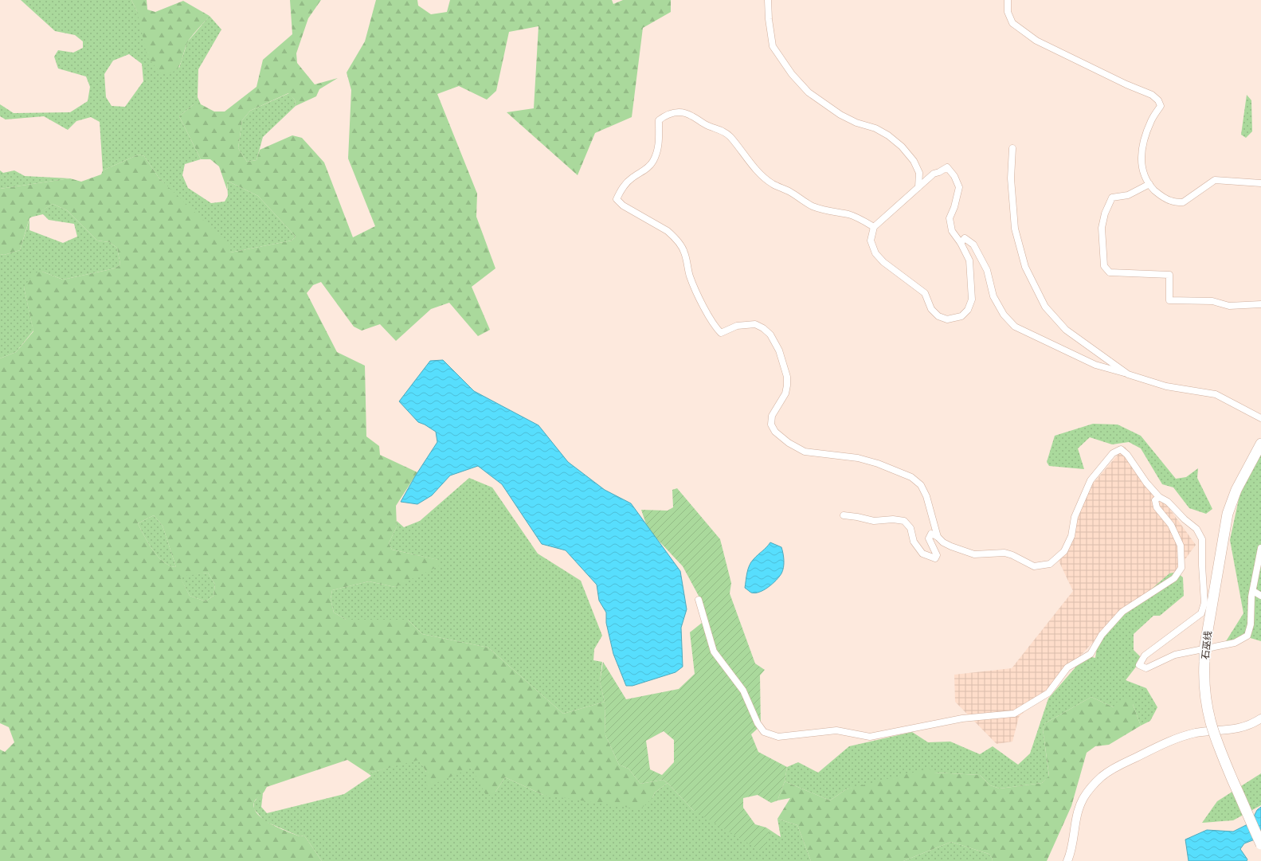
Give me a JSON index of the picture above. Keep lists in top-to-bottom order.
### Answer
{
  "streets": {
    "highway": ["石巫线"]
  }
}
